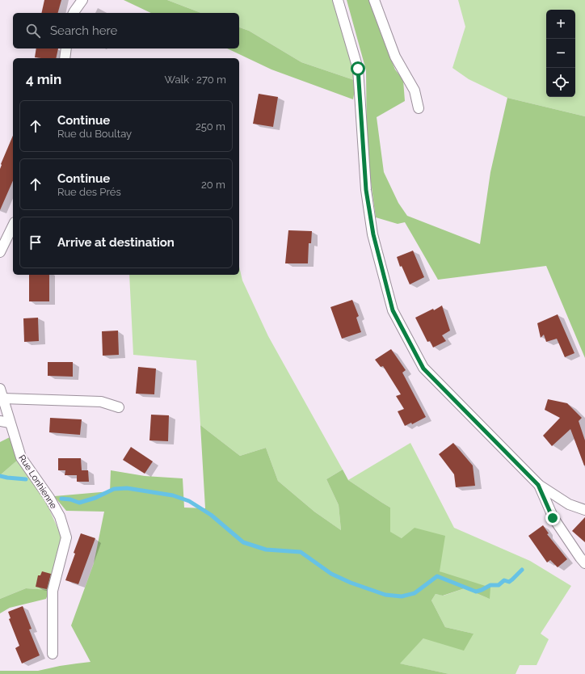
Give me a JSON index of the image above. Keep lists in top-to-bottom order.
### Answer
{
  "streets": {
    "street": ["Rue Lonhienne"]
  },
  "page": {
    "map_buttons": ["+", "−"],
    "search": "Search here",
    "heading": ["4 min", "Walk · 270 m"],
    "list": [
      ["Continue", "Rue du Boultay", "250 m"],
      ["Continue", "Rue des Prés", "20 m"],
      "Arrive at destination"
    ]
  }
}
